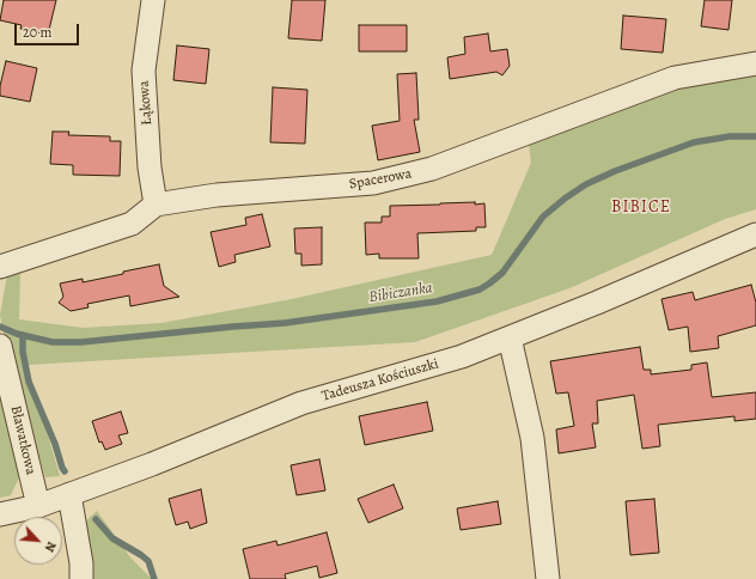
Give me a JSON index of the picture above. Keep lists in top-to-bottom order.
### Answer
{
  "streets": {
    "street": [
      "Łąkowa",
      "Spacerowa",
      "Tadeusza Kościuszki",
      "Bławatkowa"
    ]
  },
  "crossings": [
    ["Łąkowa", "Spacerowa"],
    ["Tadeusza Kościuszki", "Bławatkowa"]
  ],
  "districts": ["BIBICE"],
  "water": ["Bibiczanka"],
  "scale_bar": "20 m",
  "north": "bottom right"
}
